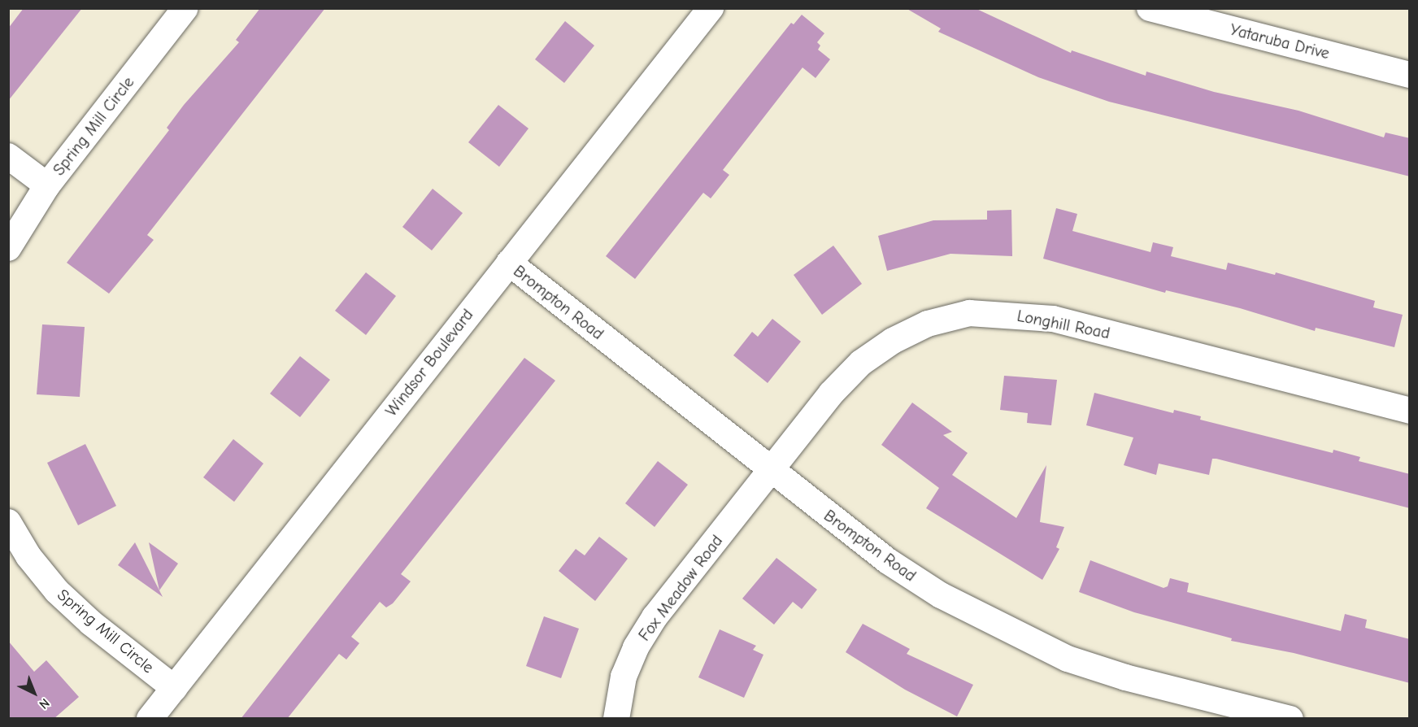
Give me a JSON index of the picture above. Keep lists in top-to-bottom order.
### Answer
{
  "streets": {
    "street": [
      "Yataruba Drive",
      "Spring Mill Circle",
      "Brompton Road",
      "Longhill Road",
      "Windsor Boulevard",
      "Fox Meadow Road"
    ]
  },
  "crossings": [
    ["Spring Mill Circle", "Windsor Boulevard"],
    ["Brompton Road", "Longhill Road"],
    ["Brompton Road", "Windsor Boulevard"],
    ["Brompton Road", "Fox Meadow Road"],
    ["Longhill Road", "Fox Meadow Road"]
  ],
  "north": "bottom right"
}
